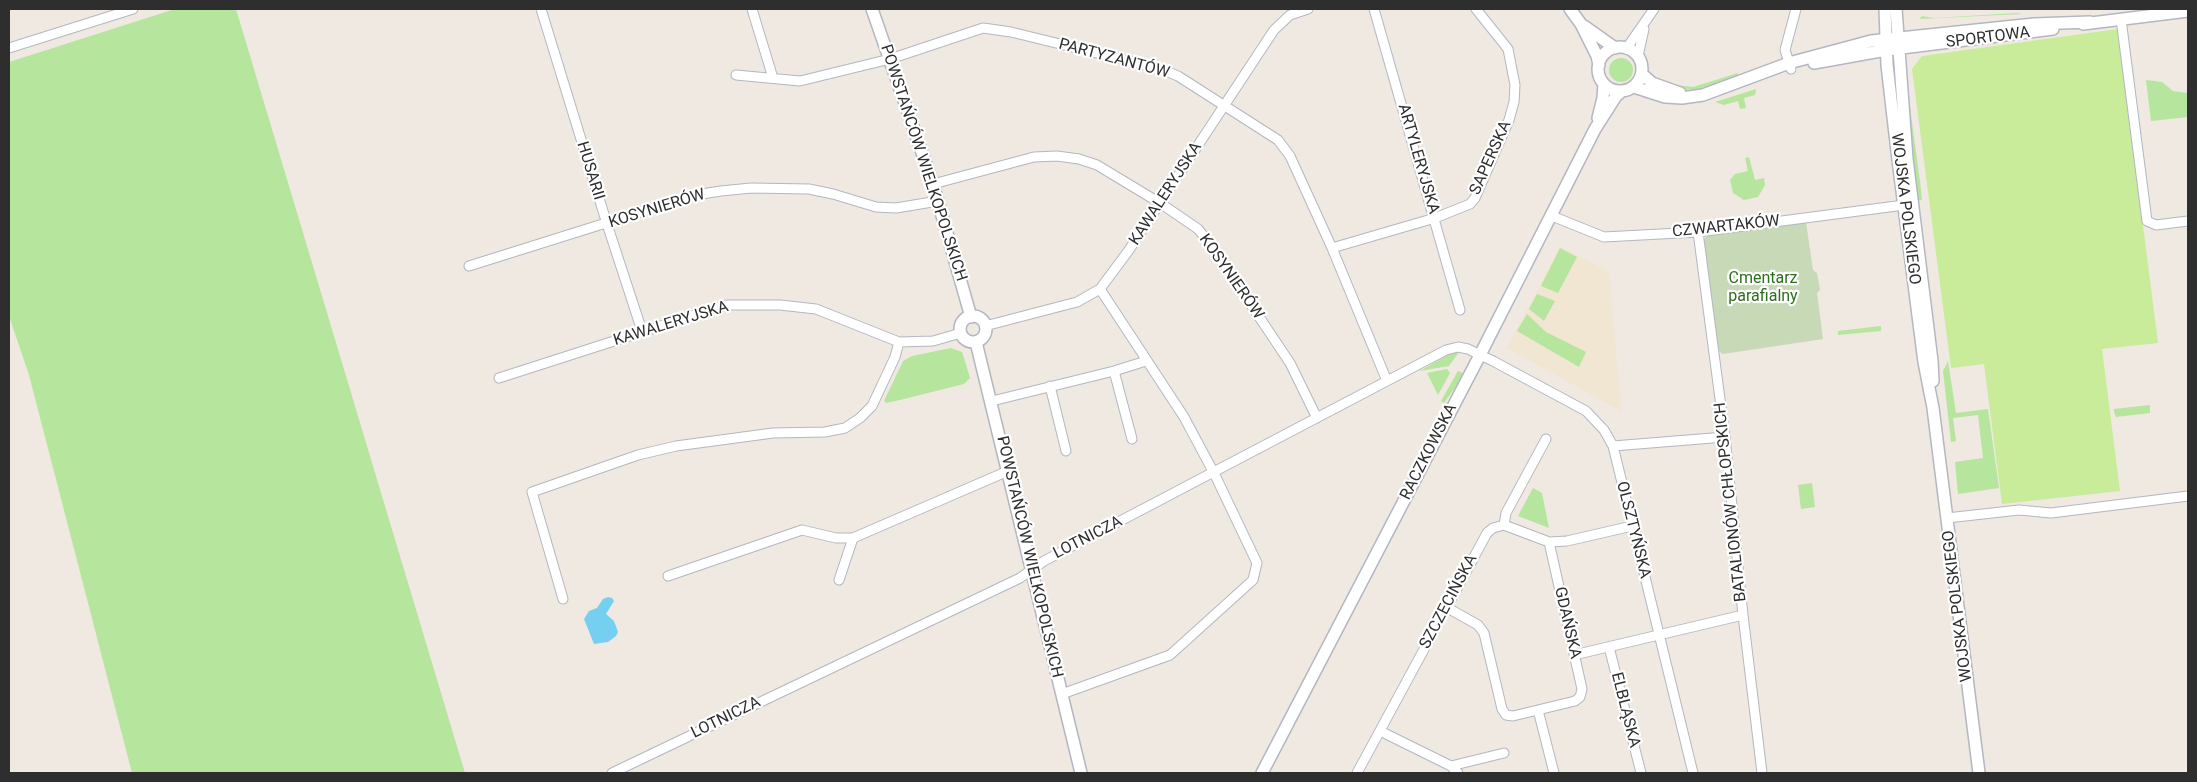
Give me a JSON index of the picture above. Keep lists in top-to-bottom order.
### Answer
{
  "streets": {
    "street": [
      "SPORTOWA",
      "PARTYZANTÓW",
      "SAPERSKA",
      "ARTYLERYJSKA",
      "POWSTAŃCÓW WIELKOPOLSKICH",
      "HUSARII",
      "KAWALERYJSKA",
      "KOSYNIERÓW",
      "WOJSKA POLSKIEGO",
      "CZWARTAKÓW",
      "RACZKOWSKA",
      "BATALIONÓW CHŁOPSKICH",
      "OLSZTYŃSKA",
      "LOTNICZA",
      "SZCZECIŃSKA",
      "GDAŃSKA",
      "ELBLĄSKA"
    ]
  },
  "crossings": [
    ["SPORTOWA", "WOJSKA POLSKIEGO"],
    ["SPORTOWA", "RACZKOWSKA"],
    ["PARTYZANTÓW", "SAPERSKA"],
    ["PARTYZANTÓW", "POWSTAŃCÓW WIELKOPOLSKICH"],
    ["PARTYZANTÓW", "KAWALERYJSKA"],
    ["PARTYZANTÓW", "LOTNICZA"],
    ["SAPERSKA", "ARTYLERYJSKA"],
    ["POWSTAŃCÓW WIELKOPOLSKICH", "KAWALERYJSKA"],
    ["POWSTAŃCÓW WIELKOPOLSKICH", "KOSYNIERÓW"],
    ["POWSTAŃCÓW WIELKOPOLSKICH", "LOTNICZA"],
    ["HUSARII", "KAWALERYJSKA"],
    ["HUSARII", "KOSYNIERÓW"],
    ["KAWALERYJSKA", "KOSYNIERÓW"],
    ["KOSYNIERÓW", "LOTNICZA"],
    ["WOJSKA POLSKIEGO", "CZWARTAKÓW"],
    ["CZWARTAKÓW", "RACZKOWSKA"],
    ["CZWARTAKÓW", "BATALIONÓW CHŁOPSKICH"],
    ["RACZKOWSKA", "OLSZTYŃSKA"],
    ["RACZKOWSKA", "LOTNICZA"],
    ["OLSZTYŃSKA", "LOTNICZA"]
  ],
  "parks": ["Cmentarz parafialny"]
}
